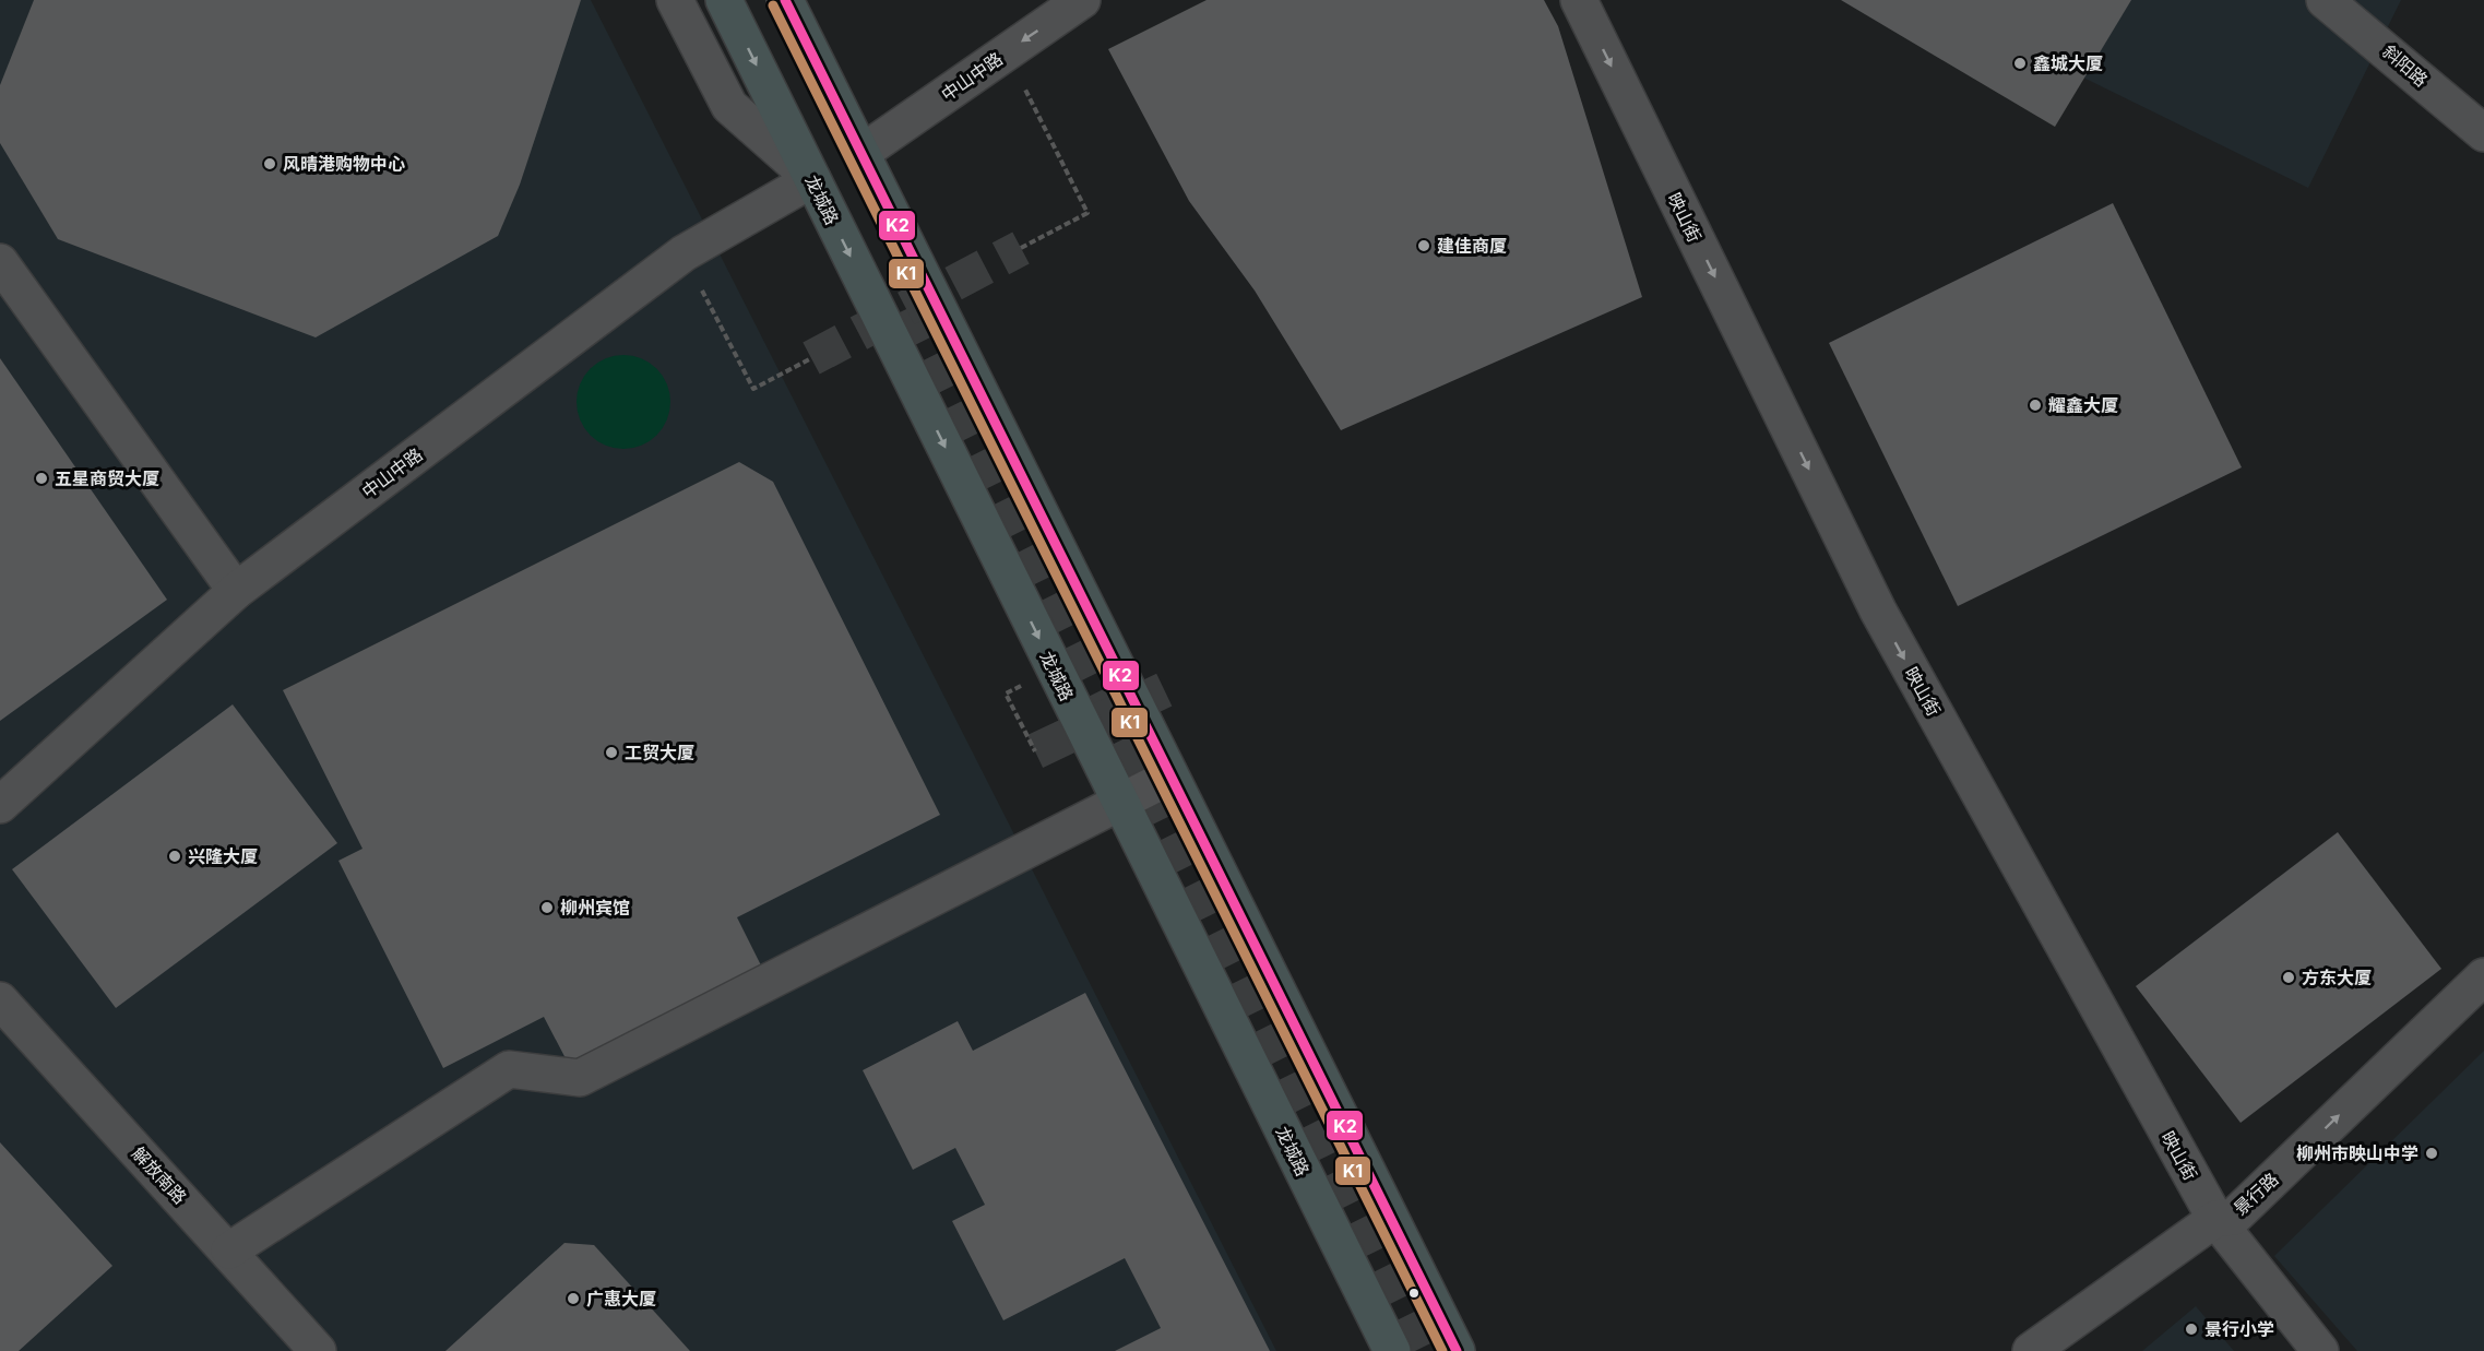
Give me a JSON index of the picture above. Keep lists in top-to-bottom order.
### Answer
{
  "streets": {
    "main road": ["龙城路"],
    "street": [
      "斜阳路",
      "中山中路",
      "映山街",
      "解放南路",
      "景行路"
    ]
  },
  "crossings": [
    ["中山中路", "龙城路"],
    ["映山街", "景行路"]
  ],
  "one_way": ["映山街", "景行路"],
  "places": [
    "鑫城大厦",
    "风晴港购物中心",
    "建佳商厦",
    "耀鑫大厦",
    "五星商贸大厦",
    "工贸大厦",
    "兴隆大厦",
    "柳州宾馆",
    "方东大厦",
    "柳州市映山中学",
    "广惠大厦",
    "景行小学"
  ],
  "lines": ["transit line K2", "transit line K1"]
}
